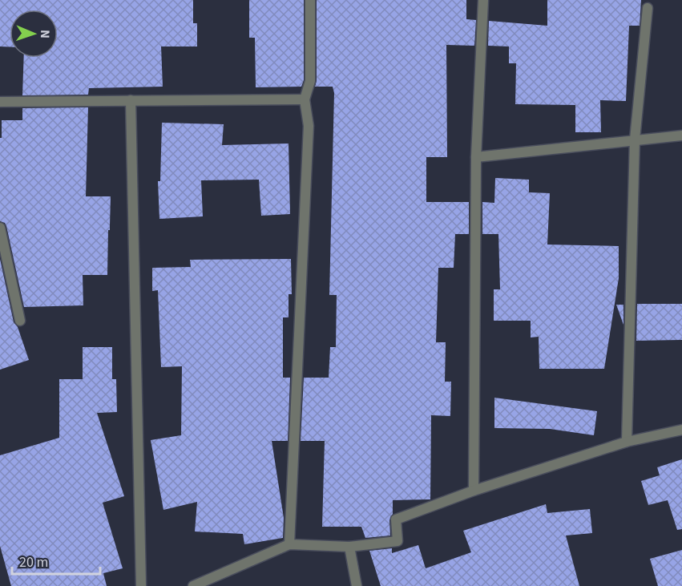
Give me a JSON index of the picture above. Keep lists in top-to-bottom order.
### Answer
{
  "scale_bar": "20 m",
  "north": "right"
}
